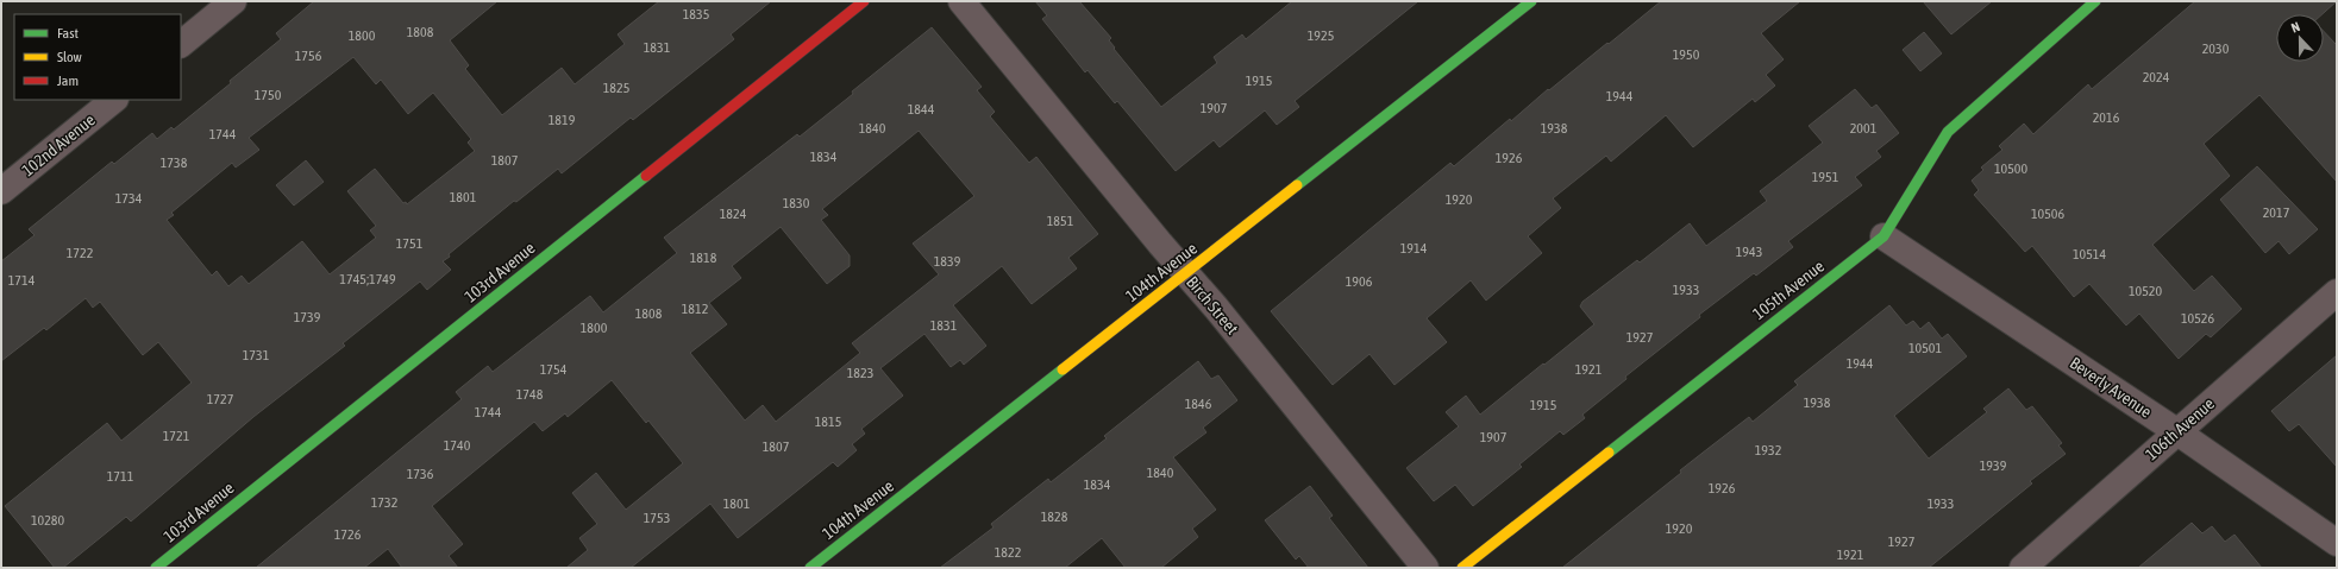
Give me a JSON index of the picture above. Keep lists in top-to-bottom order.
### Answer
{
  "streets": {
    "street": [
      "102nd Avenue",
      "103rd Avenue",
      "104th Avenue",
      "105th Avenue",
      "Birch Street",
      "Beverly Avenue",
      "106th Avenue"
    ]
  },
  "crossings": [
    ["104th Avenue", "Birch Street"],
    ["105th Avenue", "Beverly Avenue"],
    ["Beverly Avenue", "106th Avenue"]
  ],
  "house_numbers": [
    "1835",
    "1808",
    "1800",
    "1925",
    "1831",
    "2030",
    "1950",
    "1756",
    "2024",
    "1915",
    "1825",
    "1750",
    "1944",
    "1907",
    "1844",
    "2016",
    "1819",
    "1840",
    "1938",
    "2001",
    "1744",
    "1834",
    "1926",
    "1807",
    "1738",
    "10500",
    "1951",
    "1801",
    "1734",
    "1920",
    "1830",
    "2017",
    "1824",
    "10506",
    "1851",
    "1751",
    "1914",
    "1943",
    "1722",
    "10514",
    "1818",
    "1839",
    "1745;1749",
    "1714",
    "1906",
    "1933",
    "10520",
    "1812",
    "1808",
    "1739",
    "10526",
    "1831",
    "1800",
    "1927",
    "10501",
    "1731",
    "1944",
    "1754",
    "1921",
    "1823",
    "1748",
    "1727",
    "1938",
    "1846",
    "1915",
    "1744",
    "1815",
    "1721",
    "1907",
    "1740",
    "1807",
    "1932",
    "1939",
    "1840",
    "1736",
    "1711",
    "1834",
    "1926",
    "1732",
    "1801",
    "1933",
    "1828",
    "1753",
    "10280",
    "1920",
    "1726",
    "1927",
    "1822",
    "1921"
  ],
  "legend": ["Fast", "Slow", "Jam"],
  "north": "top"
}
